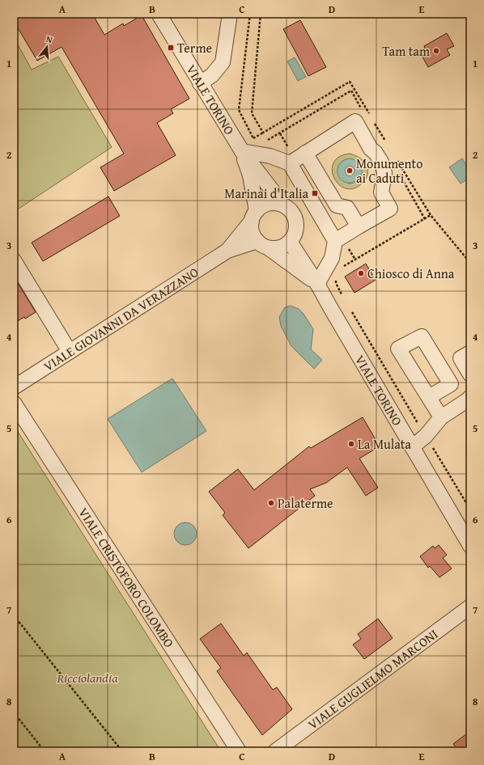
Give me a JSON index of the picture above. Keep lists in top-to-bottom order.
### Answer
{
  "streets": {
    "street": [
      "VIALE TORINO",
      "VIALE GIOVANNI DA VERAZZANO",
      "VIALE CRISTOFORO COLOMBO",
      "VIALE GUGLIELMO MARCONI"
    ]
  },
  "crossings": [
    ["VIALE TORINO", "VIALE GIOVANNI DA VERAZZANO"]
  ],
  "parks": ["Ricciolandia"],
  "places": {
    "transit": ["Terme", "Marinai d'Italia"],
    "other": [
      "Tam tam",
      "Monumento ai Caduti",
      "Chiosco di Anna",
      "La Mulata",
      "Palaterme"
    ]
  },
  "north": "top",
  "grid": {
    "columns": [
      "A",
      "B",
      "C",
      "D",
      "E"
    ],
    "rows": [
      "1",
      "2",
      "3",
      "4",
      "5",
      "6",
      "7",
      "8"
    ]
  }
}
